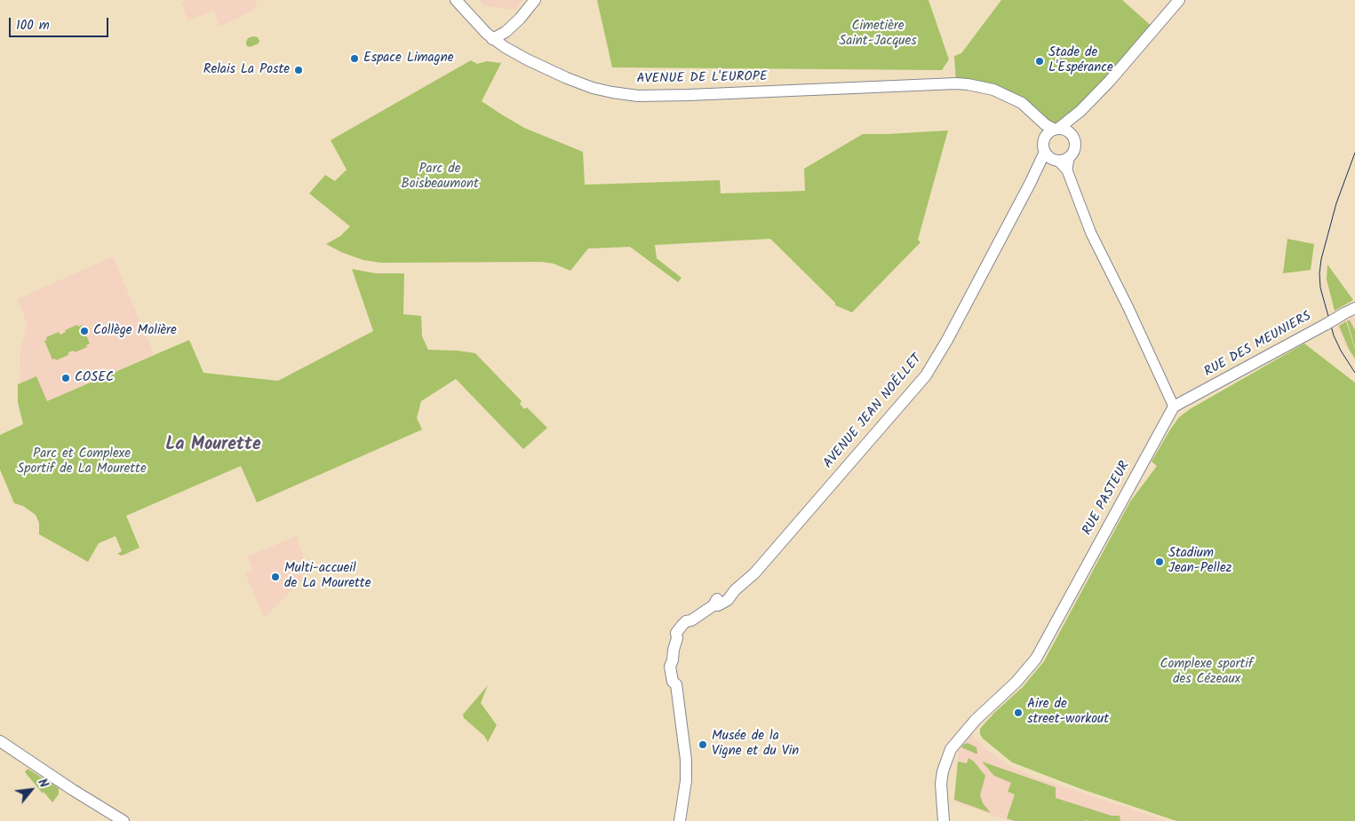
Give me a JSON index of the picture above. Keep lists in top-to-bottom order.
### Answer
{
  "streets": {
    "main road": [
      "AVENUE DE L'EUROPE",
      "RUE DES MEUNIERS",
      "AVENUE JEAN NOËLLET",
      "RUE PASTEUR"
    ]
  },
  "crossings": [
    ["AVENUE DE L'EUROPE", "AVENUE JEAN NOËLLET"],
    ["RUE DES MEUNIERS", "RUE PASTEUR"]
  ],
  "districts": ["La Mourette"],
  "parks": [
    "Cimetière Saint-Jacques",
    "Parc de Boisbeaumont",
    "Parc et Complexe Sportif de La Mourette",
    "Complexe sportif des Cézeaux"
  ],
  "places": [
    "Espace Limagne",
    "Stade de L'Espérance",
    "Relais La Poste",
    "Collège Molière",
    "COSEC",
    "Stadium Jean-Pellez",
    "Multi-accueil de La Mourette",
    "Aire de street-workout",
    "Musée de la Vigne et du Vin"
  ],
  "scale_bar": "100 m",
  "north": "top right"
}
